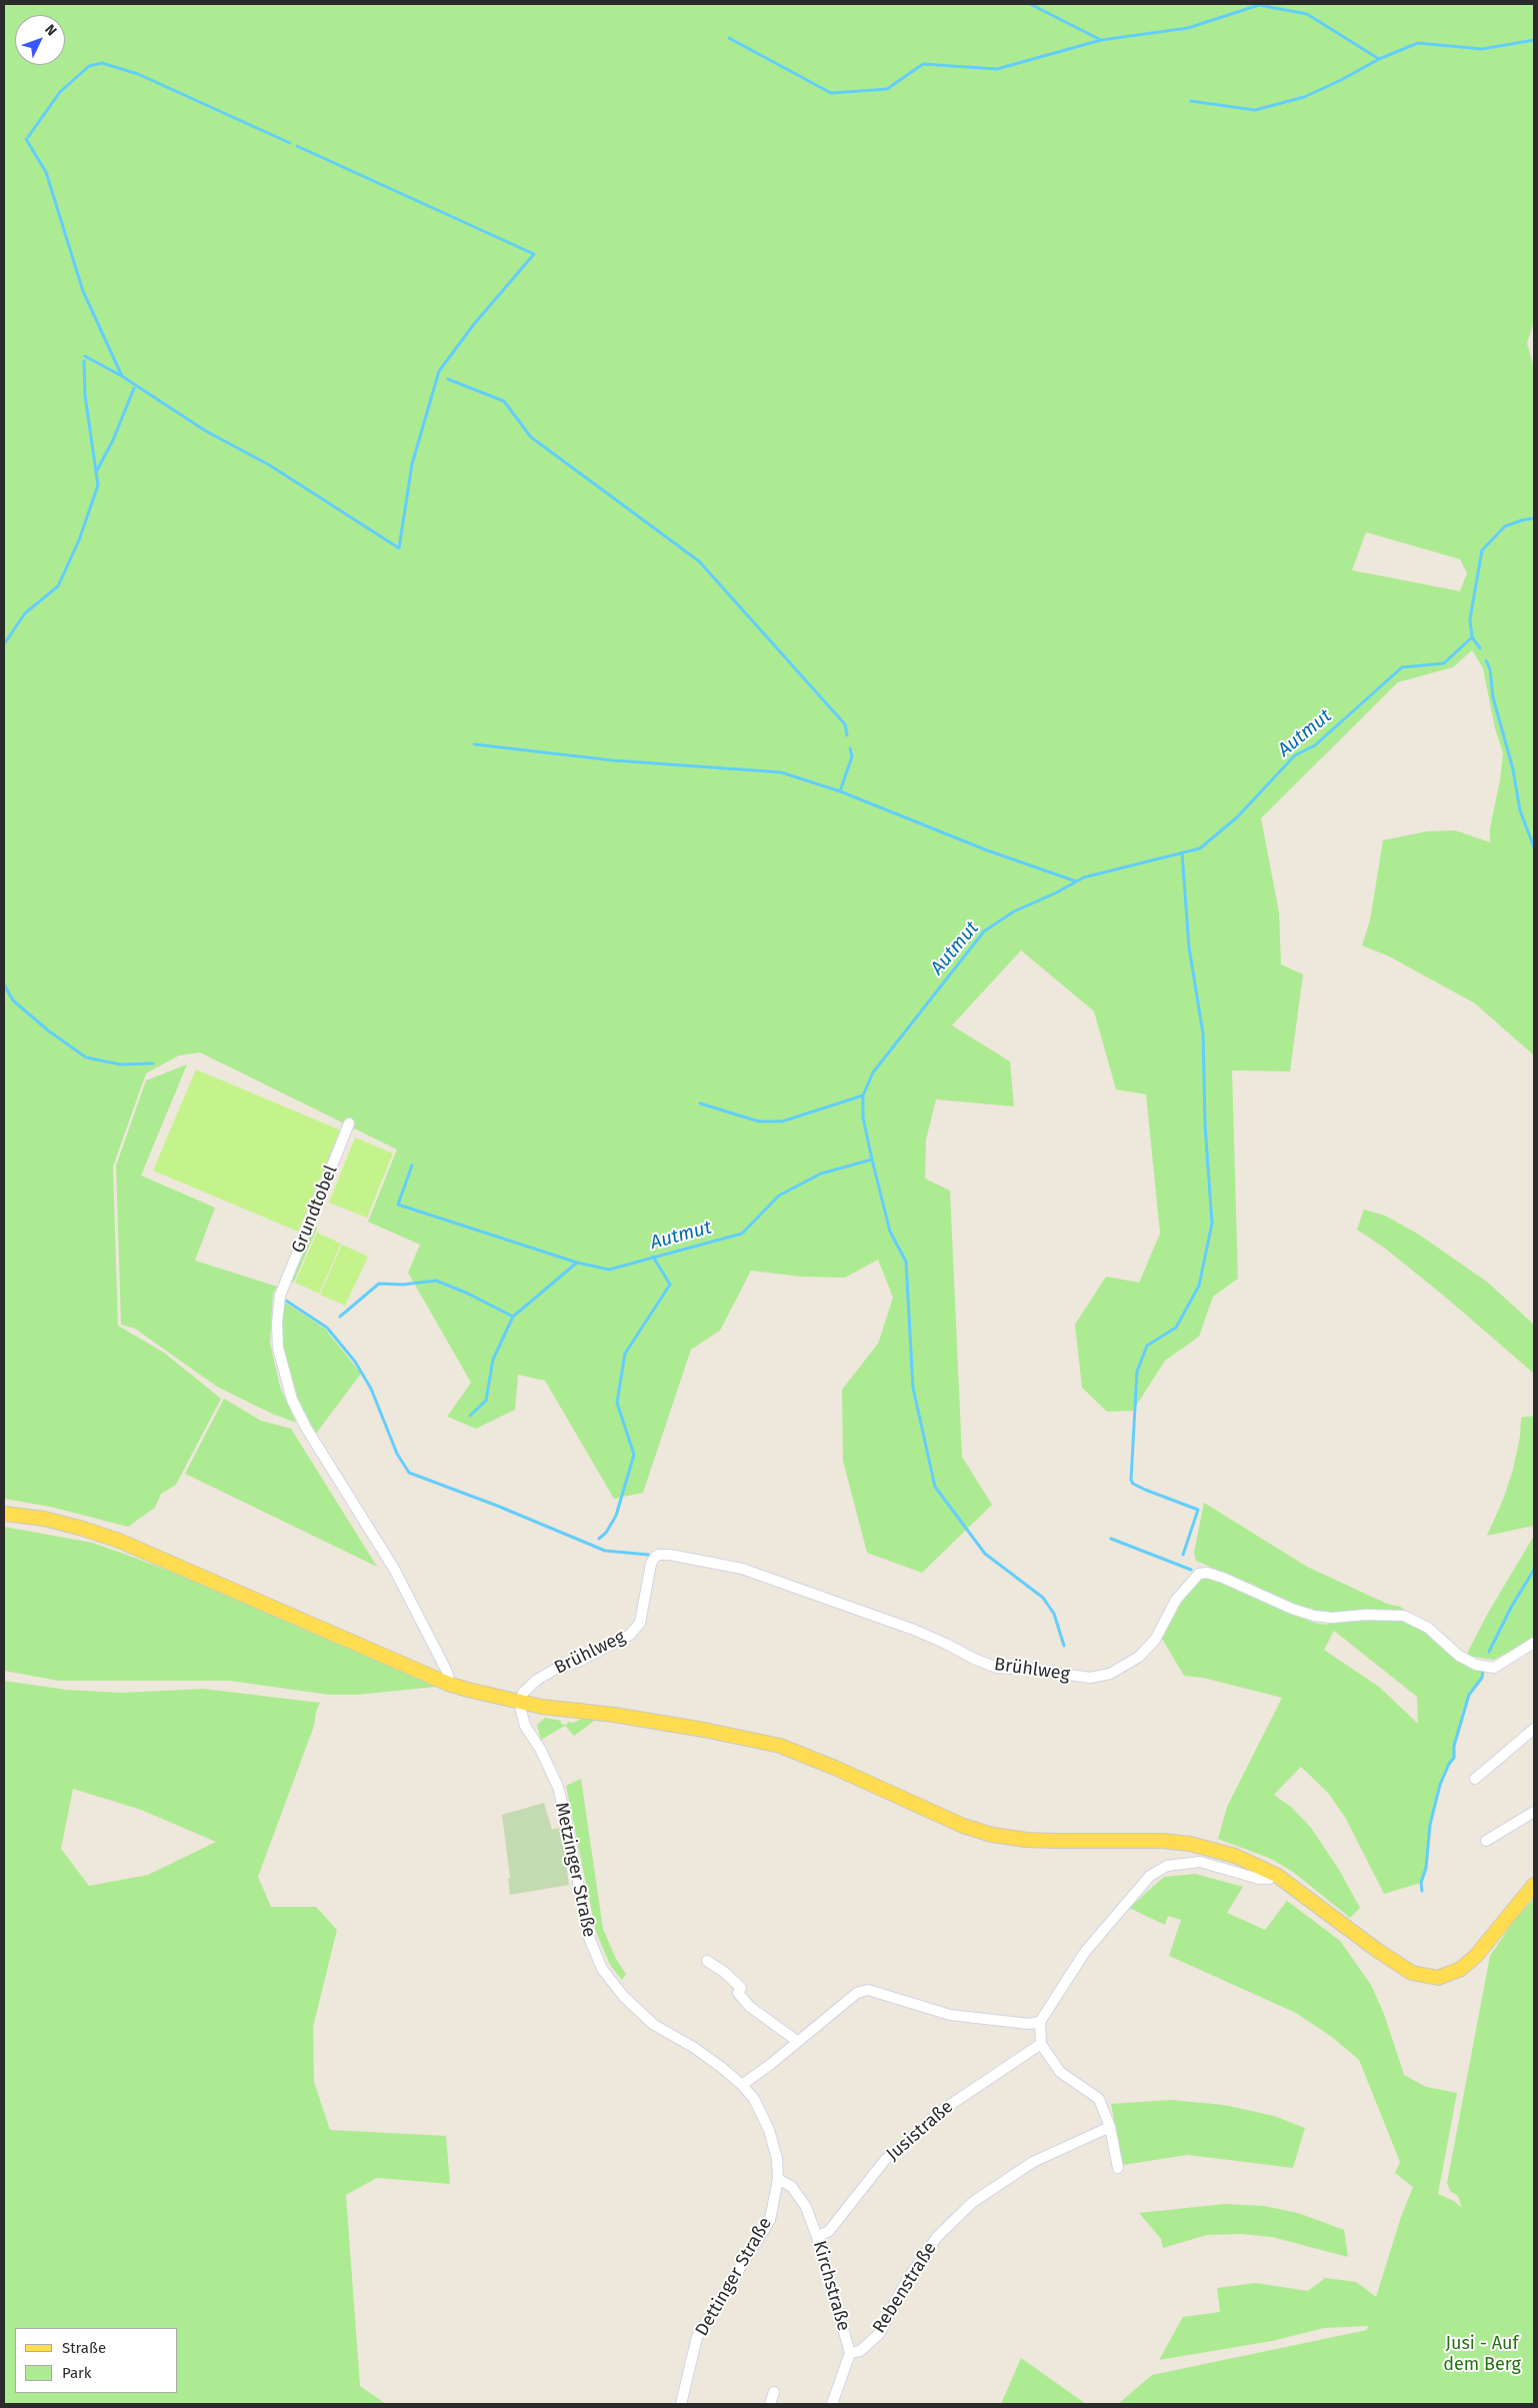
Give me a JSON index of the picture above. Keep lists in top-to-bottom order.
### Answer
{
  "streets": {
    "street": [
      "Grundtobel",
      "Brühlweg",
      "Metzinger Straße",
      "Jusistraße",
      "Dettinger Straße",
      "Kirchstraße",
      "Rebenstraße"
    ]
  },
  "crossings": [
    ["Brühlweg", "Metzinger Straße"],
    ["Metzinger Straße", "Dettinger Straße"],
    ["Metzinger Straße", "Kirchstraße"],
    ["Jusistraße", "Kirchstraße"],
    ["Dettinger Straße", "Kirchstraße"],
    ["Kirchstraße", "Rebenstraße"]
  ],
  "water": ["Autmut"],
  "parks": ["Jusi - Auf dem Berg"],
  "legend": ["Straße", "Park"],
  "north": "top right"
}
